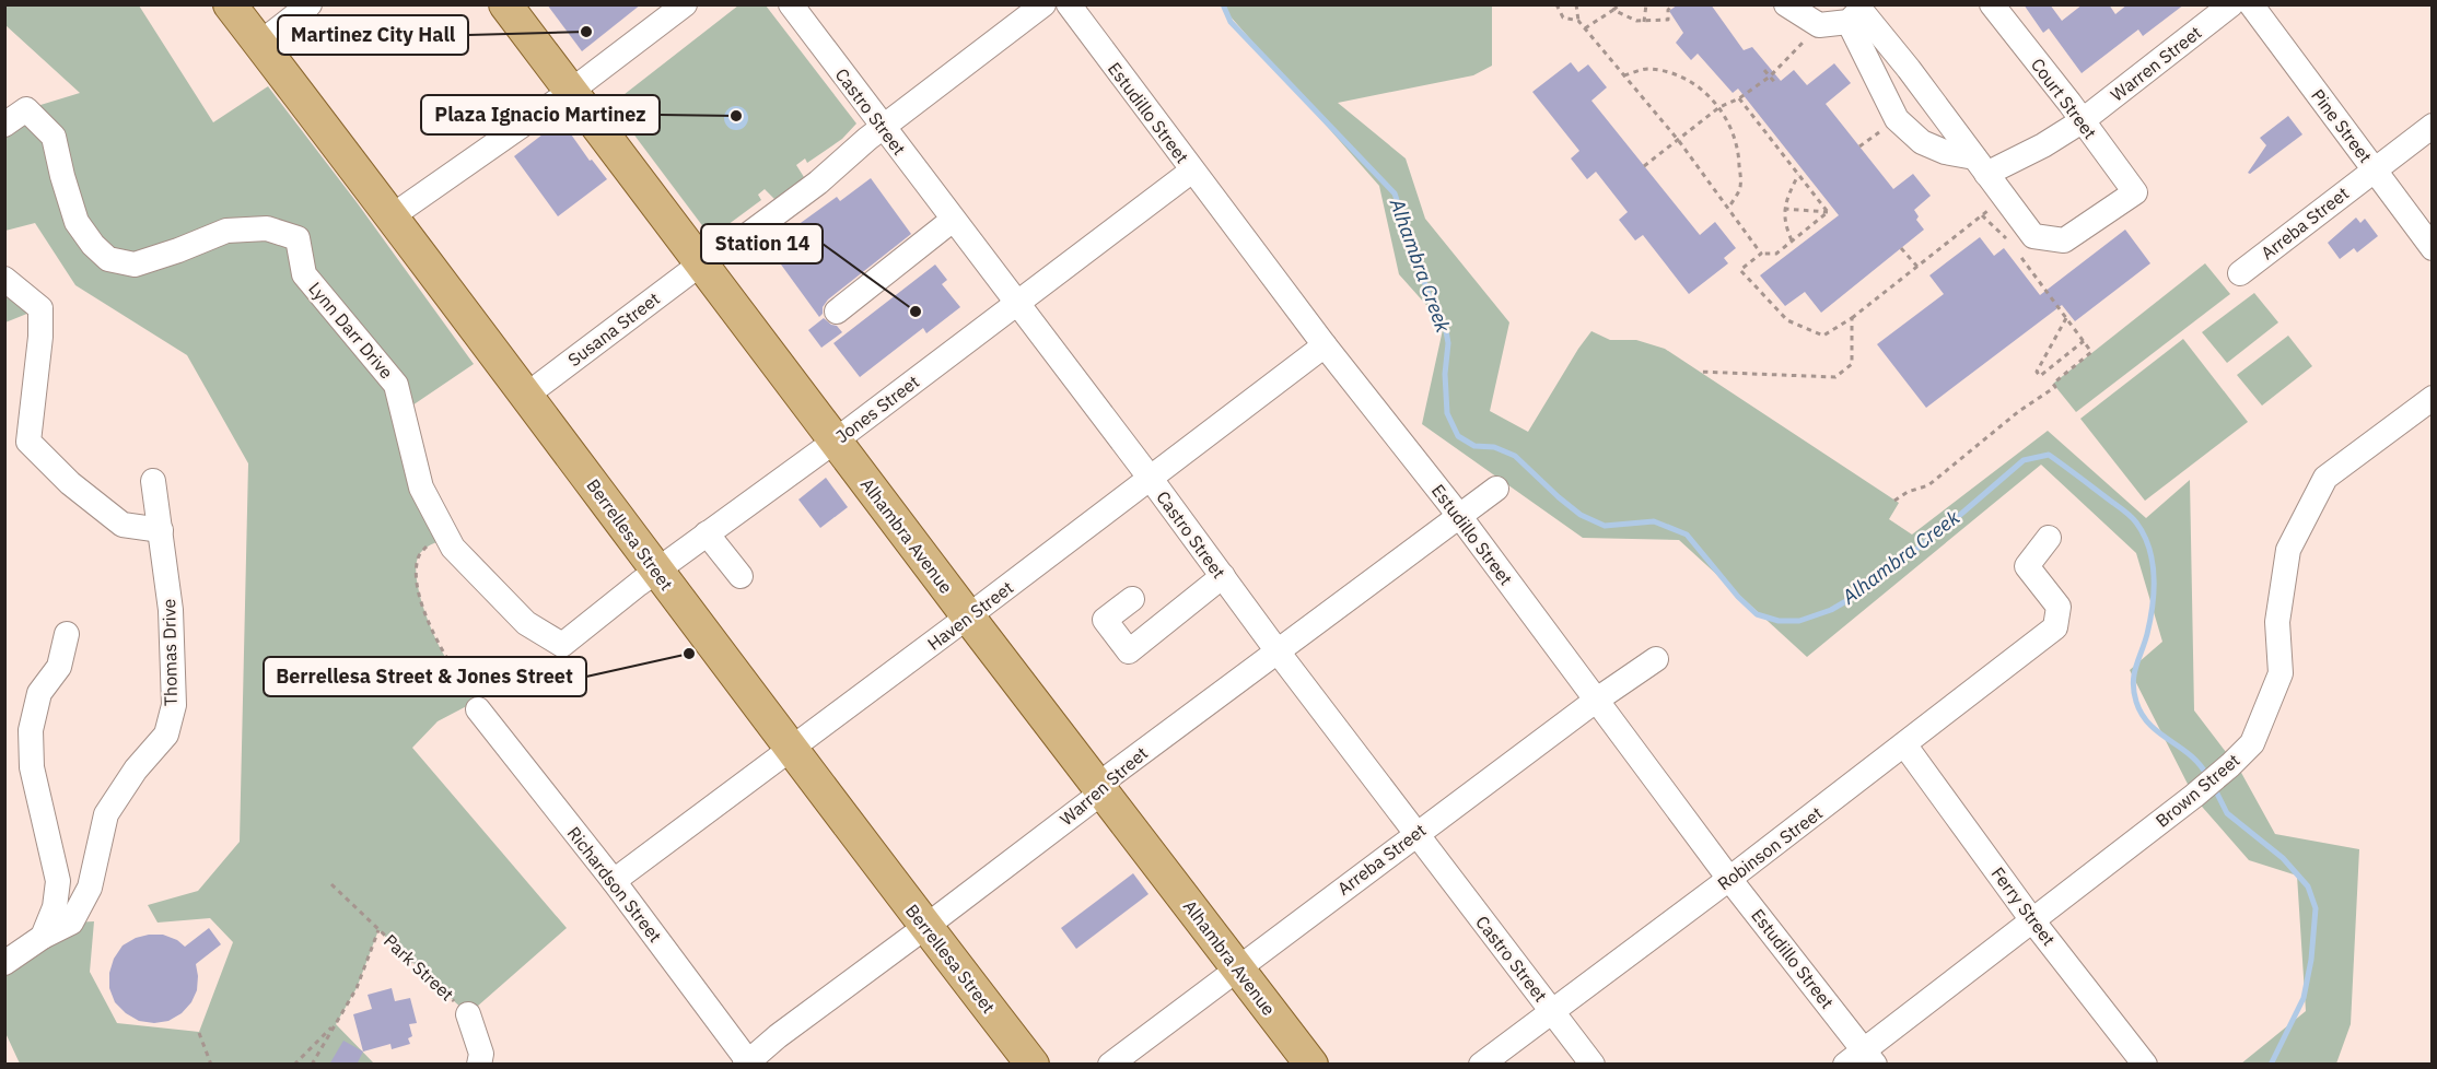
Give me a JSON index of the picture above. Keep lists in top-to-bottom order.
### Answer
{
  "streets": {
    "main road": ["Berrellesa Street", "Alhambra Avenue"],
    "street": [
      "Warren Street",
      "Court Street",
      "Castro Street",
      "Estudillo Street",
      "Pine Street",
      "Arreba Street",
      "Susana Street",
      "Lynn Darr Drive",
      "Jones Street",
      "Haven Street",
      "Thomas Drive",
      "Brown Street",
      "Robinson Street",
      "Richardson Street",
      "Ferry Street",
      "Park Street"
    ]
  },
  "crossings": [
    ["Warren Street", "Court Street"],
    ["Warren Street", "Castro Street"],
    ["Warren Street", "Estudillo Street"],
    ["Warren Street", "Berrellesa Street"],
    ["Warren Street", "Alhambra Avenue"],
    ["Warren Street", "Richardson Street"],
    ["Castro Street", "Arreba Street"],
    ["Castro Street", "Jones Street"],
    ["Castro Street", "Haven Street"],
    ["Castro Street", "Robinson Street"],
    ["Estudillo Street", "Arreba Street"],
    ["Estudillo Street", "Jones Street"],
    ["Estudillo Street", "Haven Street"],
    ["Estudillo Street", "Brown Street"],
    ["Estudillo Street", "Robinson Street"],
    ["Pine Street", "Arreba Street"],
    ["Arreba Street", "Alhambra Avenue"],
    ["Susana Street", "Berrellesa Street"],
    ["Susana Street", "Alhambra Avenue"],
    ["Lynn Darr Drive", "Jones Street"],
    ["Jones Street", "Berrellesa Street"],
    ["Jones Street", "Alhambra Avenue"],
    ["Berrellesa Street", "Haven Street"],
    ["Alhambra Avenue", "Haven Street"],
    ["Haven Street", "Richardson Street"],
    ["Brown Street", "Ferry Street"],
    ["Robinson Street", "Ferry Street"]
  ],
  "water": ["Alhambra Creek"],
  "places": [
    "Martinez City Hall",
    "Plaza Ignacio Martinez",
    "Station 14",
    "Berrellesa Street & Jones Street"
  ]
}
